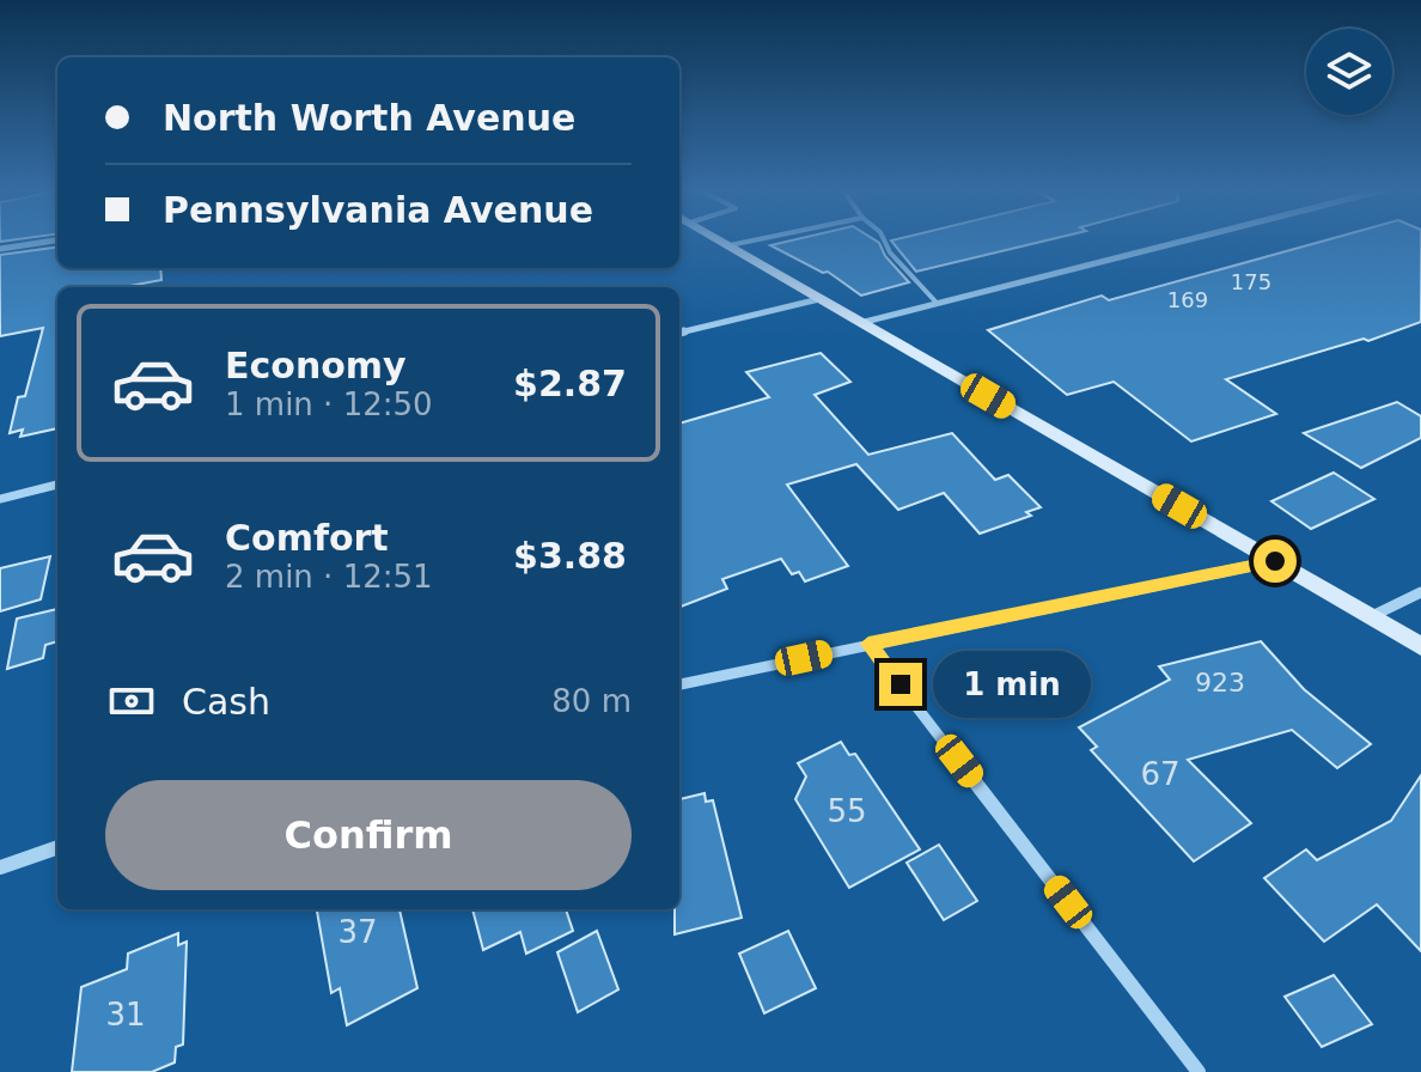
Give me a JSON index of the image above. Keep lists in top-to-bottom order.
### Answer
{
  "house_numbers": [
    "175",
    "169",
    "923",
    "67",
    "55",
    "37",
    "31"
  ],
  "page": {
    "banner": ["North Worth Avenue", "Pennsylvania Avenue"],
    "list": [
      {
        "name": "Economy",
        "note": "1 min · 12:50",
        "value": "$2.87"
      },
      {
        "name": "Comfort",
        "note": "2 min · 12:51",
        "value": "$3.88"
      }
    ],
    "pay": ["Cash", "80 m"],
    "bubble": "1 min",
    "buttons": "Confirm"
  }
}
